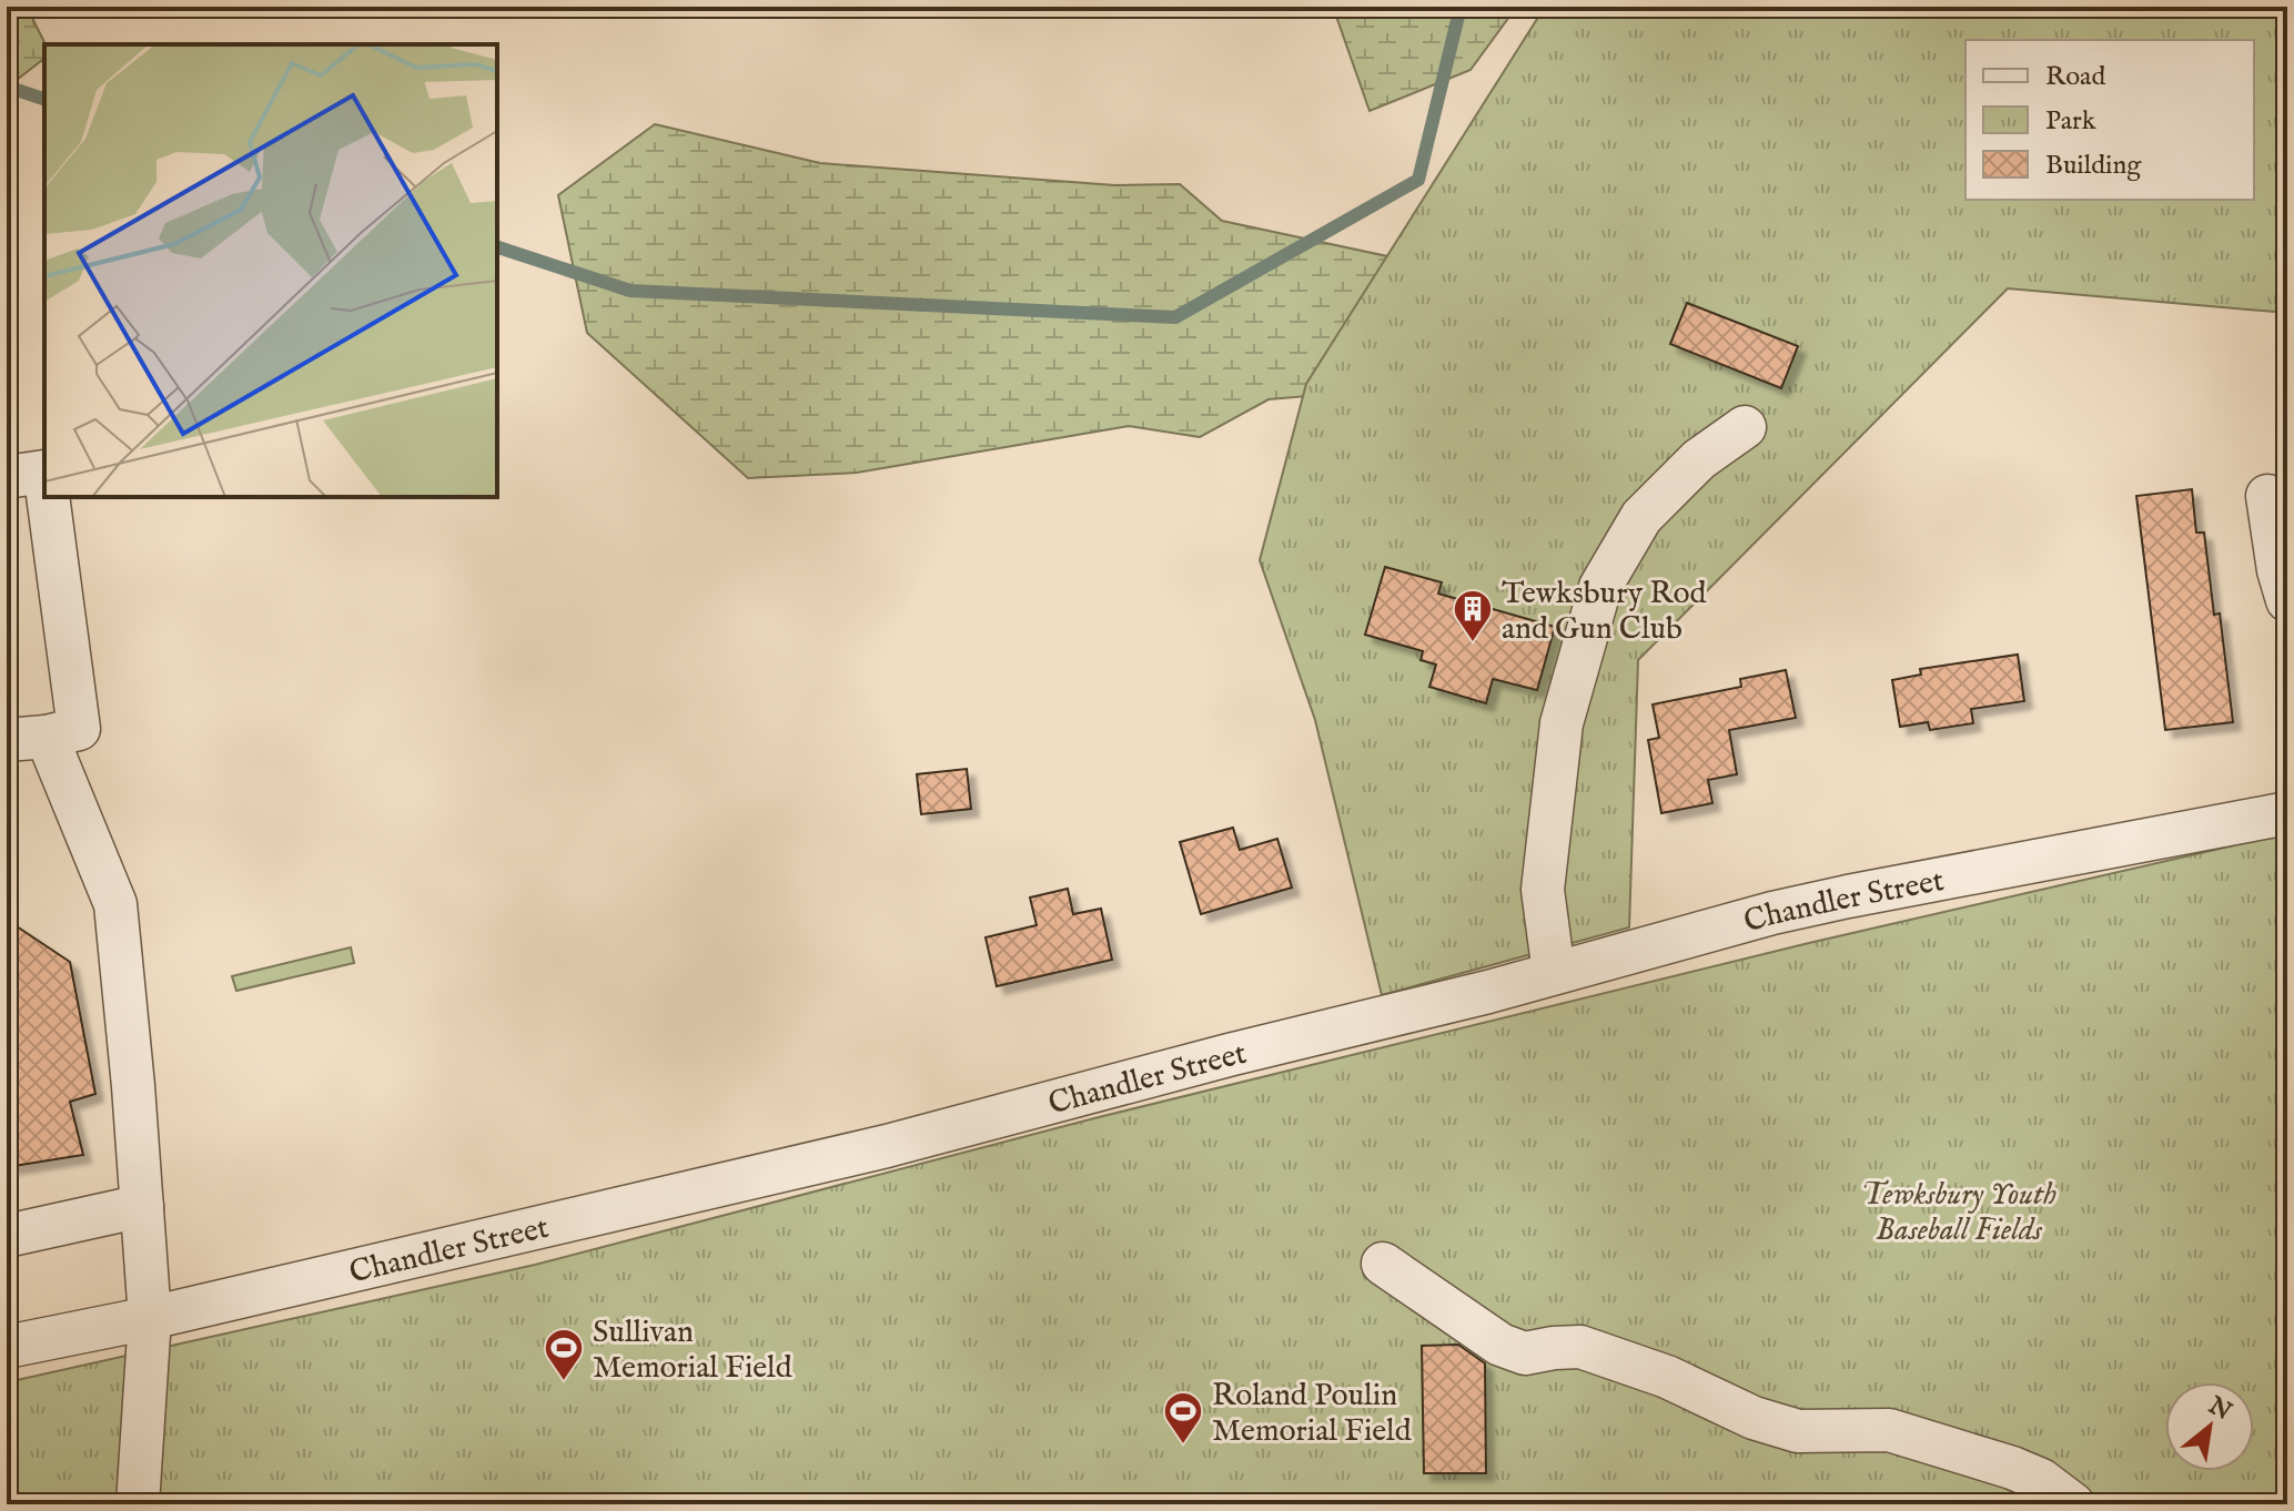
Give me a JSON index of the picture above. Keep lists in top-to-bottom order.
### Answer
{
  "streets": {
    "street": ["Chandler Street"]
  },
  "parks": ["Tewksbury Youth Baseball Fields"],
  "places": {
    "building": ["Tewksbury Rod and Gun Club"],
    "sports": ["Sullivan Memorial Field", "Roland Poulin Memorial Field"]
  },
  "legend": ["Road", "Park", "Building"],
  "north": "top right"
}
